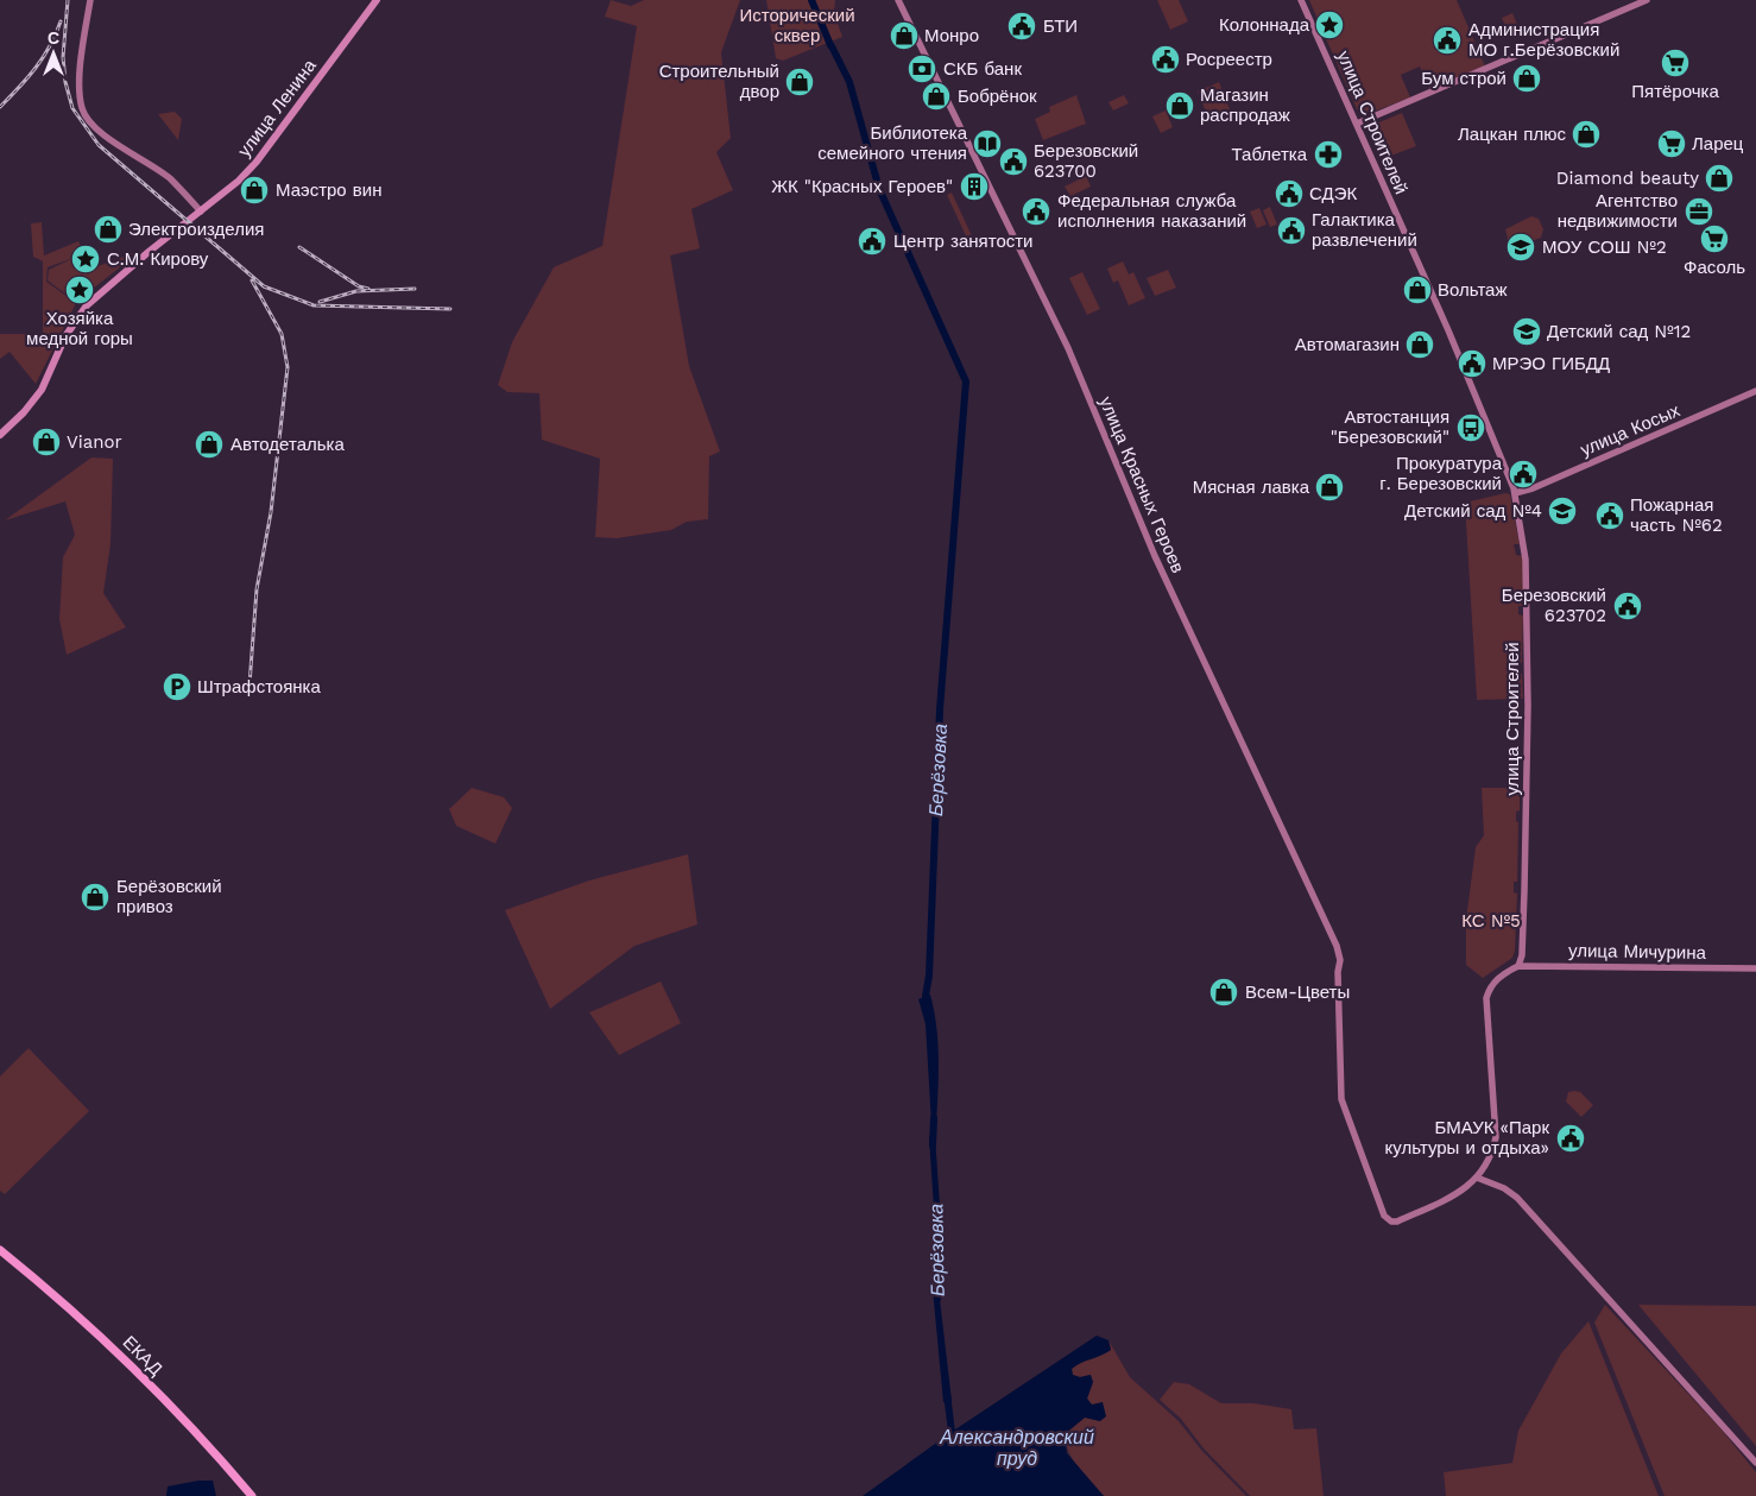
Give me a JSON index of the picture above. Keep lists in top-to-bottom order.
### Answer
{
  "streets": {
    "highway": ["ЕКАД"],
    "main road": [
      "улица Ленина",
      "улица Строителей",
      "улица Косых",
      "улица Красных Героев",
      "улица Мичурина"
    ]
  },
  "crossings": [
    ["улица Строителей", "улица Косых"],
    ["улица Строителей", "улица Мичурина"]
  ],
  "water": ["Берёзовка", "Александровский пруд"],
  "parks": ["Исторический сквер", "КС №5"],
  "places": {
    "place": ["Колоннада", "С.М. Кирову", "Хозяйка медной горы"],
    "public building": [
      "БТИ",
      "Администрация МО г.Берёзовский",
      "Росреестр",
      "Березовский 623700",
      "СДЭК",
      "Федеральная служба исполнения наказаний",
      "Галактика развлечений",
      "Центр занятости",
      "МРЭО ГИБДД",
      "Прокуратура г. Березовский",
      "Пожарная часть №62",
      "Березовский 623702",
      "БМАУК «Парк культуры и отдыха»"
    ],
    "shop": [
      "Монро",
      "Бум строй",
      "Строительный двор",
      "Бобрёнок",
      "Магазин распродаж",
      "Лацкан плюс",
      "Diamond beauty",
      "Маэстро вин",
      "Электроизделия",
      "Вольтаж",
      "Автомагазин",
      "Vianor",
      "Автодеталька",
      "Мясная лавка",
      "Берёзовский привоз",
      "Всем-Цветы"
    ],
    "supermarket": ["Пятёрочка", "Ларец", "Фасоль"],
    "bank": ["СКБ банк"],
    "library": ["Библиотека семейного чтения"],
    "pharmacy": ["Таблетка"],
    "building": ["ЖК \"Красных Героев\""],
    "office": ["Агентство недвижимости"],
    "school or university": ["МОУ СОШ №2", "Детский сад №12", "Детский сад №4"],
    "bus stop": ["Автостанция \"Березовский\""],
    "parking": ["Штрафстоянка"]
  },
  "north": "top"
}
